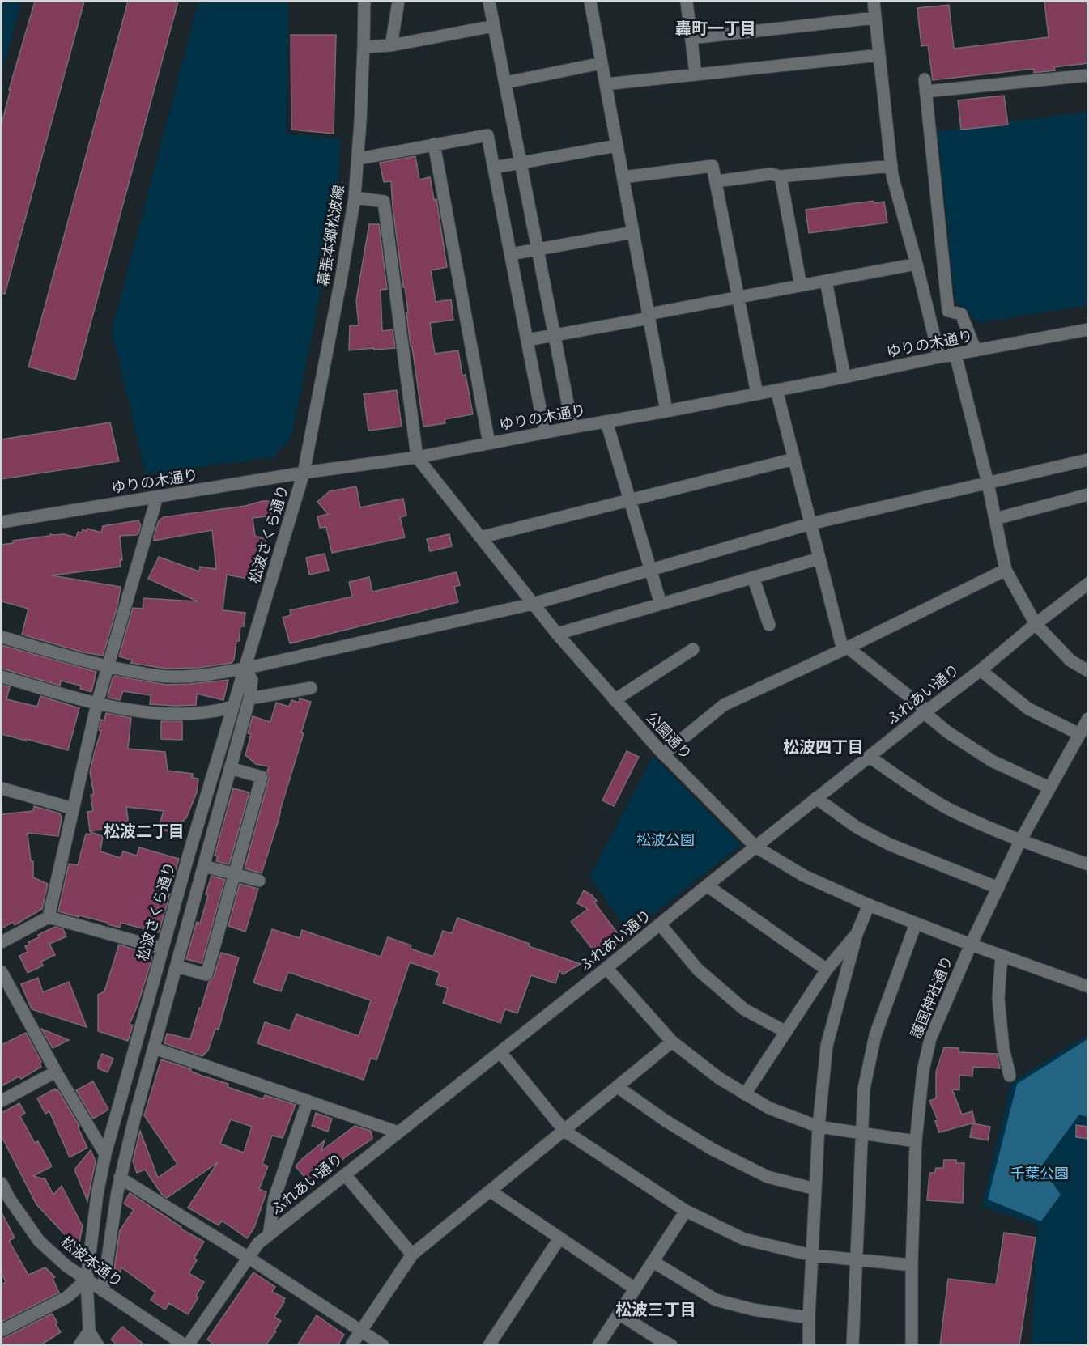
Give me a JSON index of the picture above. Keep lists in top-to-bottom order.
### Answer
{
  "streets": {
    "street": [
      "幕張本郷松波線",
      "ゆりの木通り",
      "松波さくら通り",
      "ふれあい通り",
      "公園通り",
      "護国神社通り",
      "松波本通り"
    ]
  },
  "crossings": [
    ["幕張本郷松波線", "ゆりの木通り"],
    ["幕張本郷松波線", "松波さくら通り"],
    ["ゆりの木通り", "松波さくら通り"],
    ["ゆりの木通り", "公園通り"],
    ["松波さくら通り", "松波本通り"],
    ["ふれあい通り", "公園通り"],
    ["ふれあい通り", "松波本通り"],
    ["公園通り", "護国神社通り"]
  ],
  "districts": [
    "轟町一丁目",
    "松波四丁目",
    "松波二丁目",
    "松波三丁目"
  ],
  "parks": ["松波公園", "千葉公園"]
}
